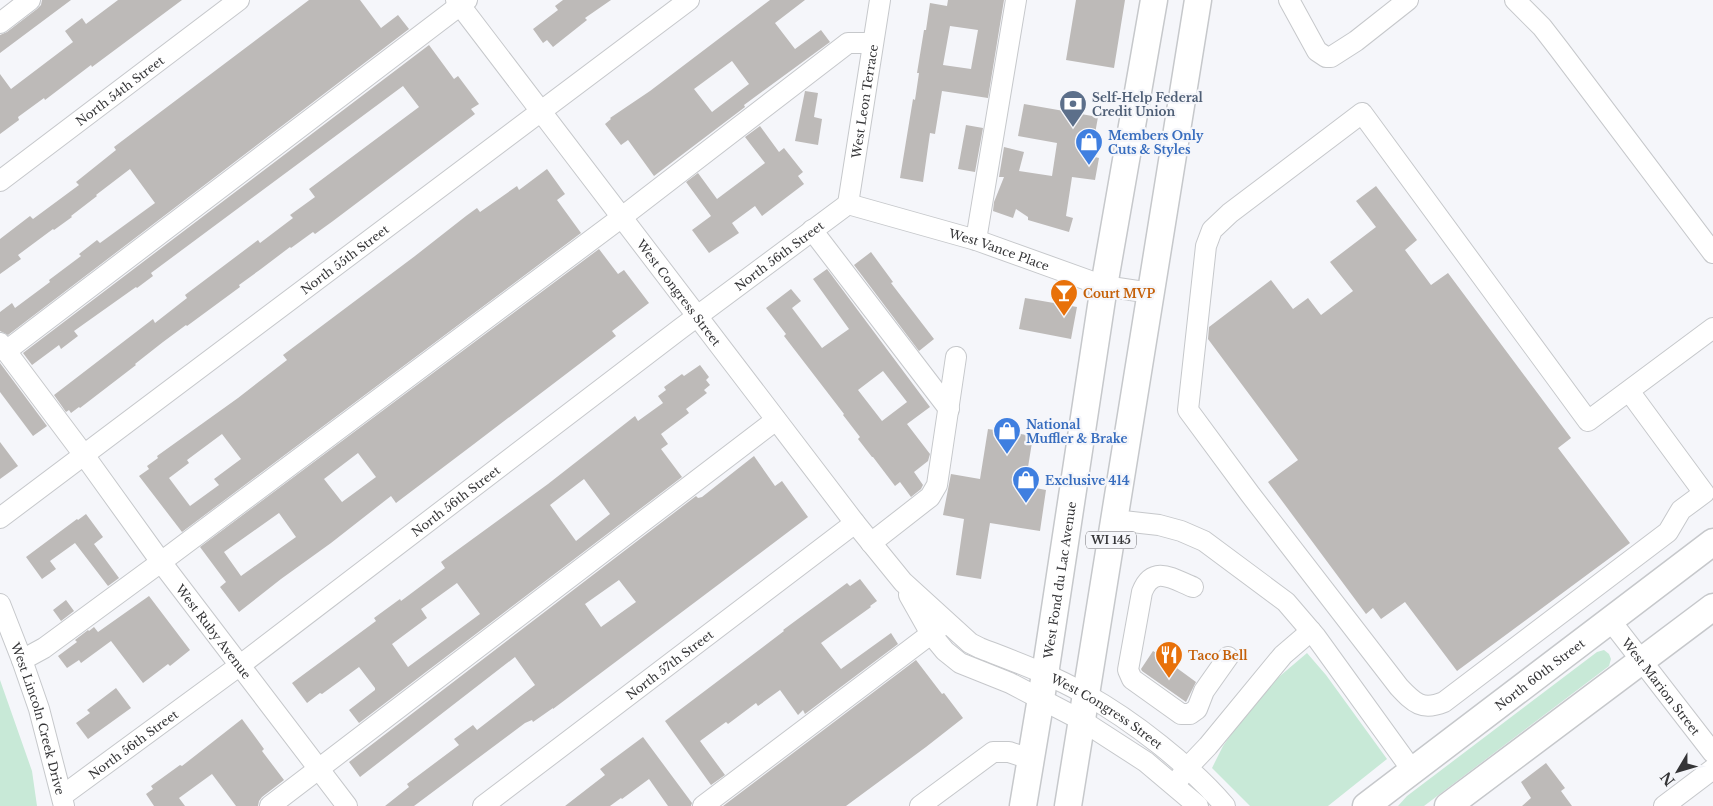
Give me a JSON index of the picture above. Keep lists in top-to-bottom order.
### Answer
{
  "streets": {
    "main road": ["WI 145", "West Fond du Lac Avenue", "North 60th Street"],
    "street": [
      "North 54th Street",
      "West Leon Terrace",
      "West Vance Place",
      "North 56th Street",
      "North 55th Street",
      "West Congress Street",
      "West Ruby Avenue",
      "North 57th Street",
      "West Marion Street",
      "West Lincoln Creek Drive"
    ]
  },
  "crossings": [
    ["West Leon Terrace", "West Vance Place"],
    ["West Leon Terrace", "North 56th Street"],
    ["West Vance Place", "North 56th Street"],
    ["West Vance Place", "WI 145"],
    ["West Vance Place", "West Fond du Lac Avenue"],
    ["North 56th Street", "West Congress Street"],
    ["North 56th Street", "West Ruby Avenue"],
    ["North 56th Street", "West Lincoln Creek Drive"],
    ["North 55th Street", "West Congress Street"],
    ["North 55th Street", "West Ruby Avenue"],
    ["West Congress Street", "WI 145"],
    ["West Congress Street", "West Fond du Lac Avenue"],
    ["West Congress Street", "North 57th Street"],
    ["North 60th Street", "West Marion Street"]
  ],
  "places": {
    "bank": ["Self-Help Federal Credit Union"],
    "shop": ["Members Only Cuts & Styles", "National Muffler & Brake", "Exclusive 414"],
    "bar": ["Court MVP"],
    "restaurant": ["Taco Bell"]
  },
  "north": "bottom left"
}
